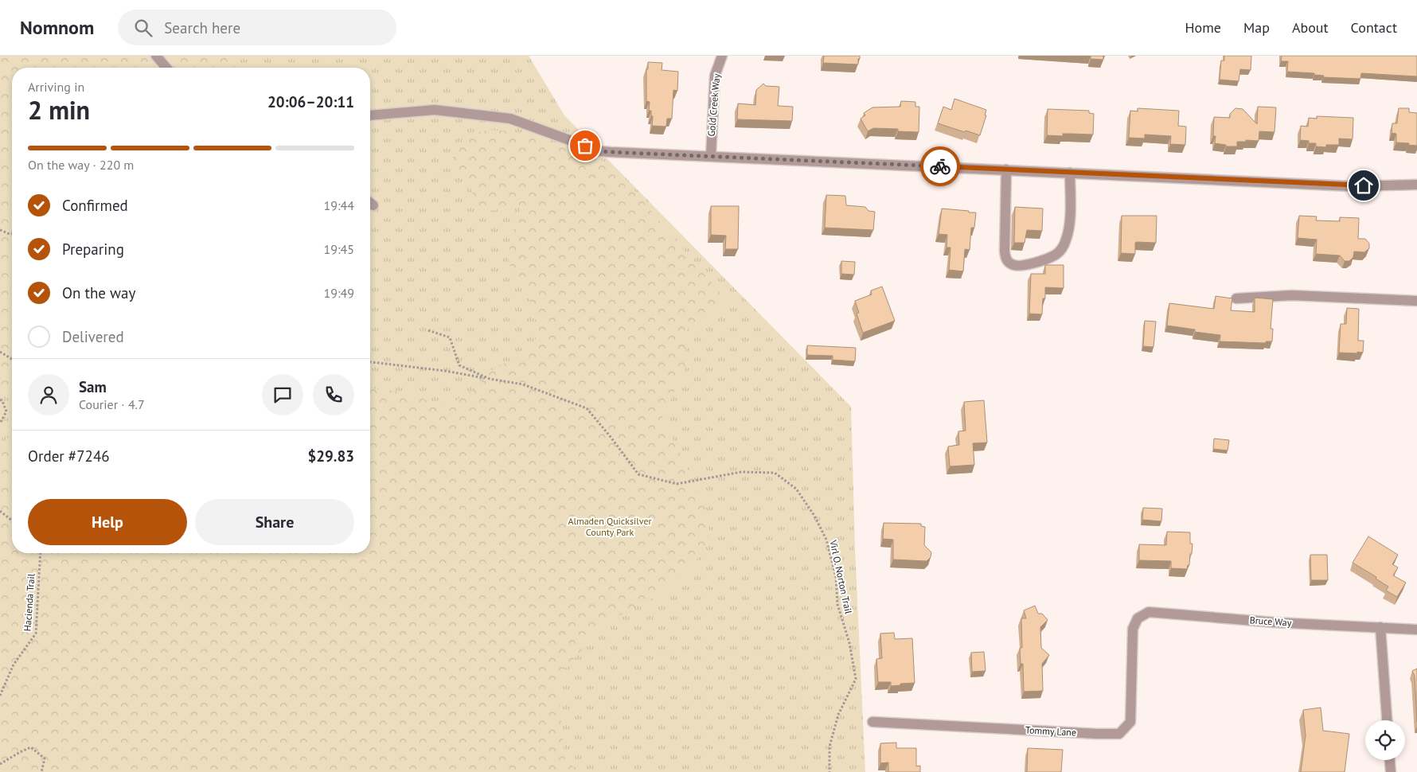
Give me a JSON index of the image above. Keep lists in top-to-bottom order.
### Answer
{
  "streets": {
    "street": ["Gold Creek Way", "Bruce Way", "Tommy Lane"],
    "path": ["Virl O. Norton Trail", "Hacienda Trail"]
  },
  "crossings": [
    ["Bruce Way", "Tommy Lane"]
  ],
  "parks": ["Almaden Quicksilver County Park"],
  "page": {
    "header": "Nomnom",
    "search": "Search here",
    "nav": [
      "Home",
      "Map",
      "About",
      "Contact"
    ],
    "heading": ["2 min", "Arriving in", "20:06–20:11"],
    "panel": [
      "Sam",
      "Courier · 4.7",
      "Order #7246",
      "$29.83"
    ],
    "bar": "On the way · 220 m",
    "list": [
      ["Confirmed", "19:44"],
      ["Preparing", "19:45"],
      ["On the way", "19:49"],
      "Delivered"
    ],
    "buttons": ["Help", "Share"]
  }
}
